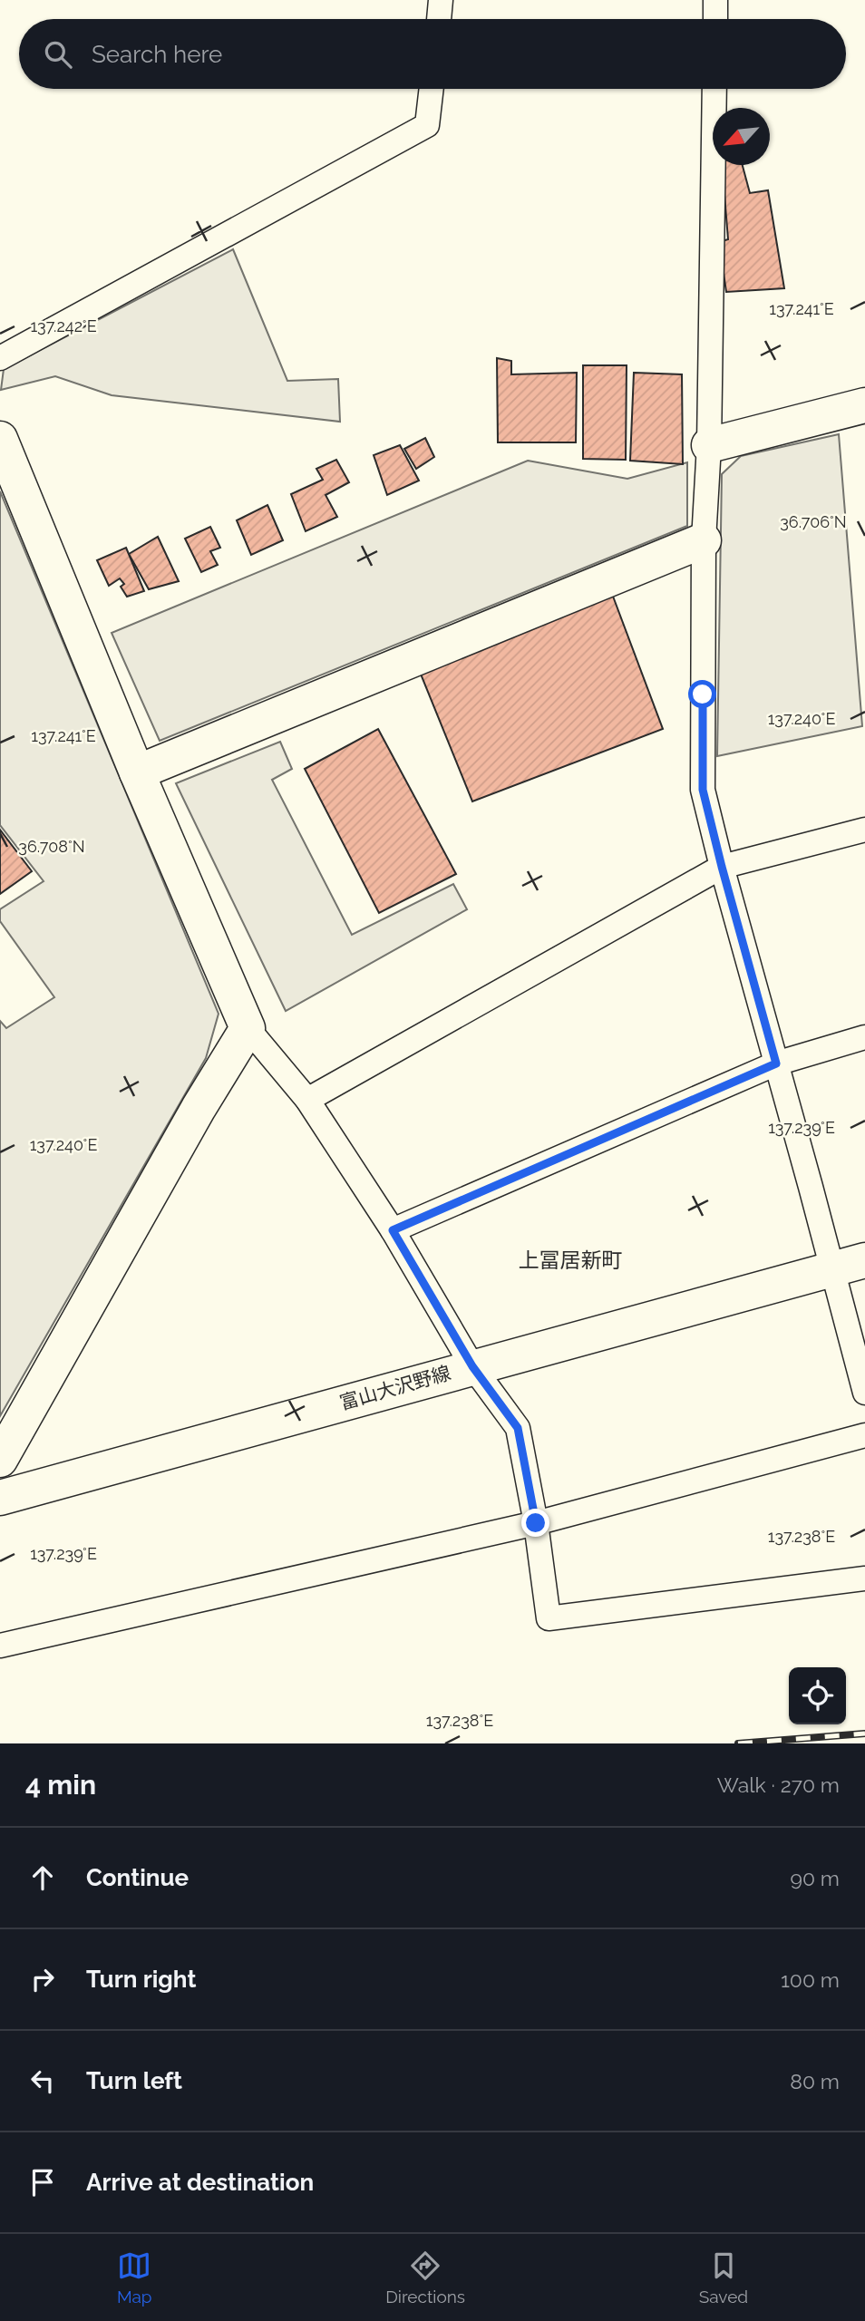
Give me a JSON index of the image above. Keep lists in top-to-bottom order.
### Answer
{
  "streets": {
    "street": ["富山大沢野線"]
  },
  "districts": ["上冨居新町"],
  "north": "bottom left",
  "page": {
    "search": "Search here",
    "heading": ["4 min", "Walk · 270 m"],
    "list": [
      ["Continue", "90 m"],
      ["Turn right", "100 m"],
      ["Turn left", "80 m"],
      "Arrive at destination"
    ],
    "nav": ["Map", "Directions", "Saved"]
  },
  "coordinates": [
    "137.241°E",
    "137.242°E",
    "36.706°N",
    "137.240°E",
    "36.708°N",
    "137.239°E",
    "137.238°E"
  ]
}
